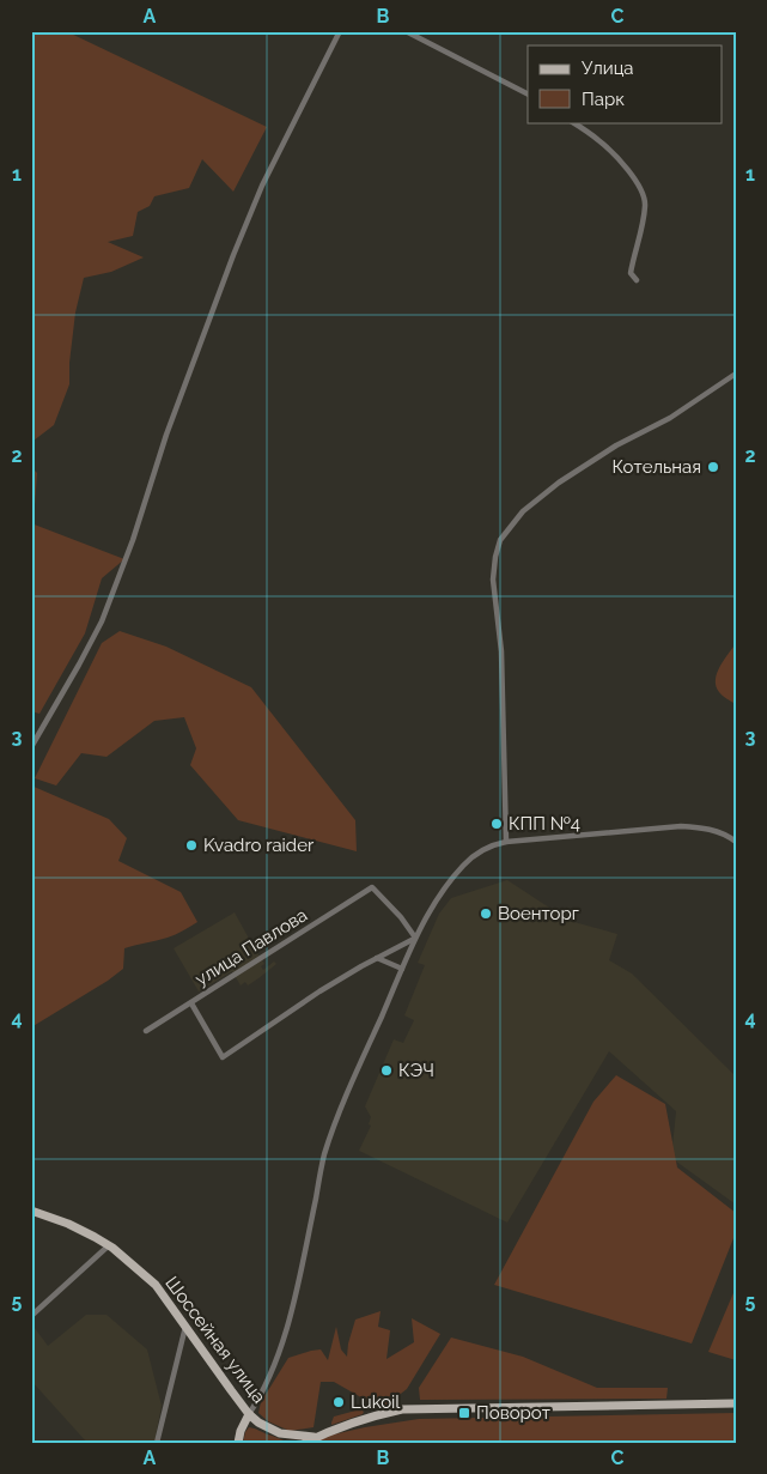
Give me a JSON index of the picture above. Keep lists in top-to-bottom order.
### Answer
{
  "streets": {
    "main road": ["Шоссейная улица"],
    "street": ["улица Павлова"]
  },
  "places": {
    "other": [
      "Котельная",
      "КПП №4",
      "Kvadro raider",
      "Военторг",
      "КЭЧ",
      "Lukoil"
    ],
    "transit": ["Поворот"]
  },
  "legend": ["Улица", "Парк"],
  "grid": {
    "columns": ["A", "B", "C"],
    "rows": [
      "1",
      "2",
      "3",
      "4",
      "5"
    ]
  }
}
